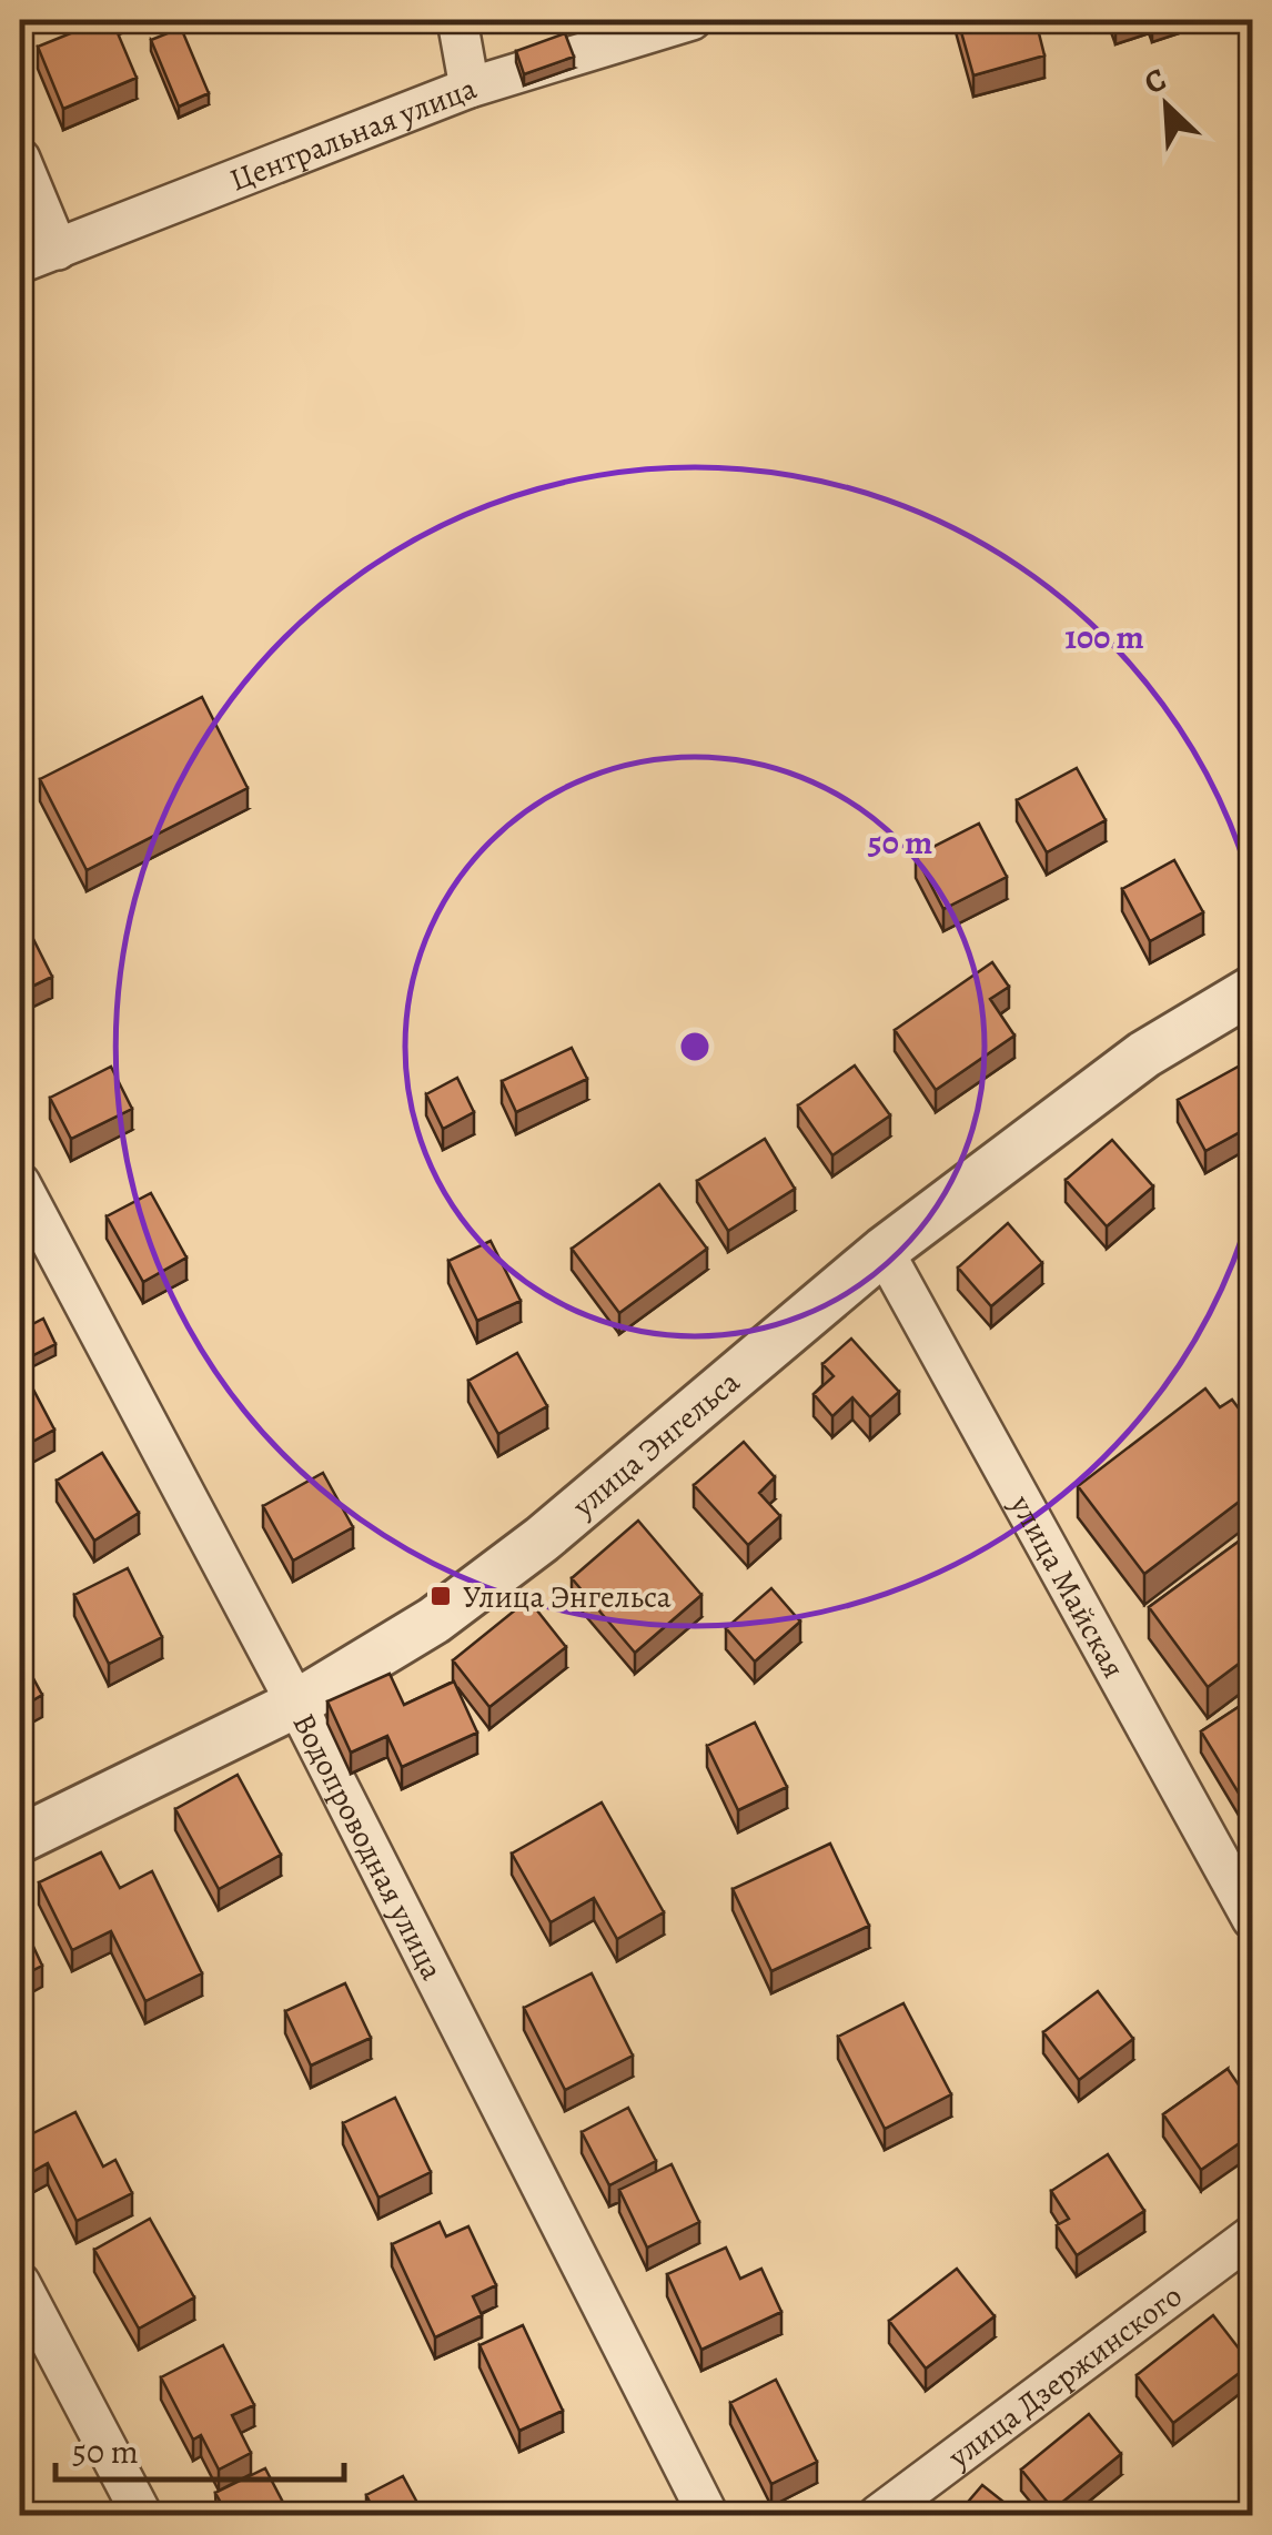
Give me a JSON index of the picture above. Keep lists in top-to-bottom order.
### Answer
{
  "streets": {
    "street": [
      "Центральная улица",
      "улица Энгельса",
      "улица Майская",
      "Водопроводная улица",
      "улица Дзержинского"
    ]
  },
  "crossings": [
    ["улица Энгельса", "улица Майская"],
    ["улица Энгельса", "Водопроводная улица"]
  ],
  "places": {
    "transit": ["Улица Энгельса"]
  },
  "scale_bar": "50 m",
  "north": "top left",
  "rings": ["100 m", "50 m"]
}
